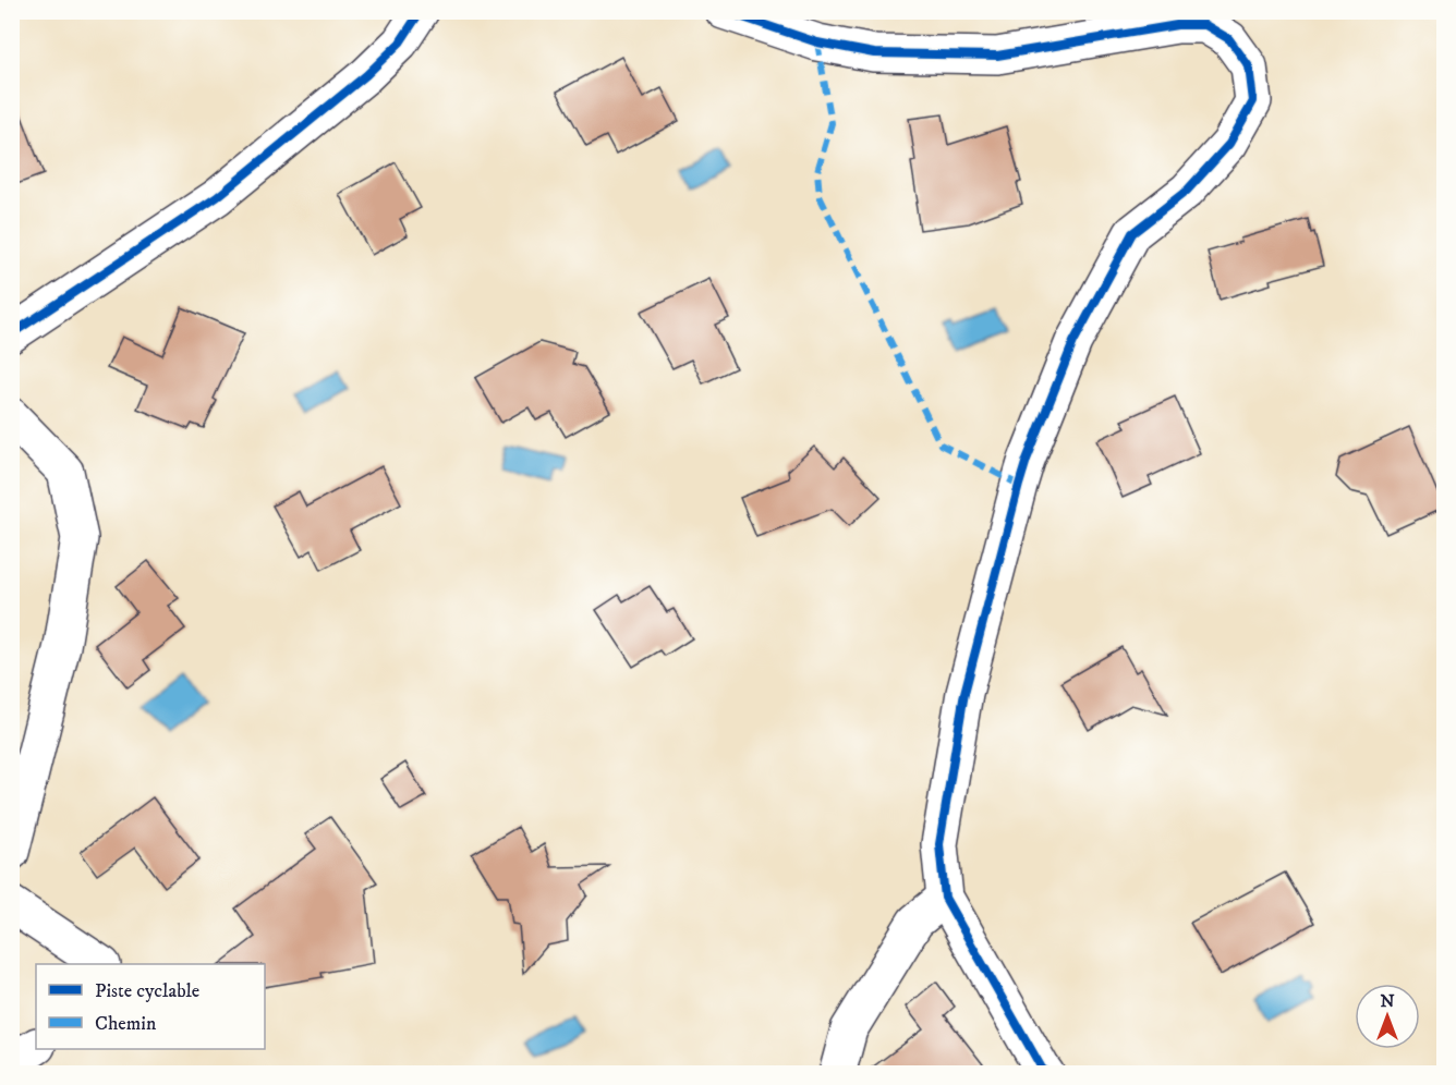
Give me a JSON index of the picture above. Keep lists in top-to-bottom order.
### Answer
{
  "legend": ["Piste cyclable", "Chemin"],
  "north": "top"
}
